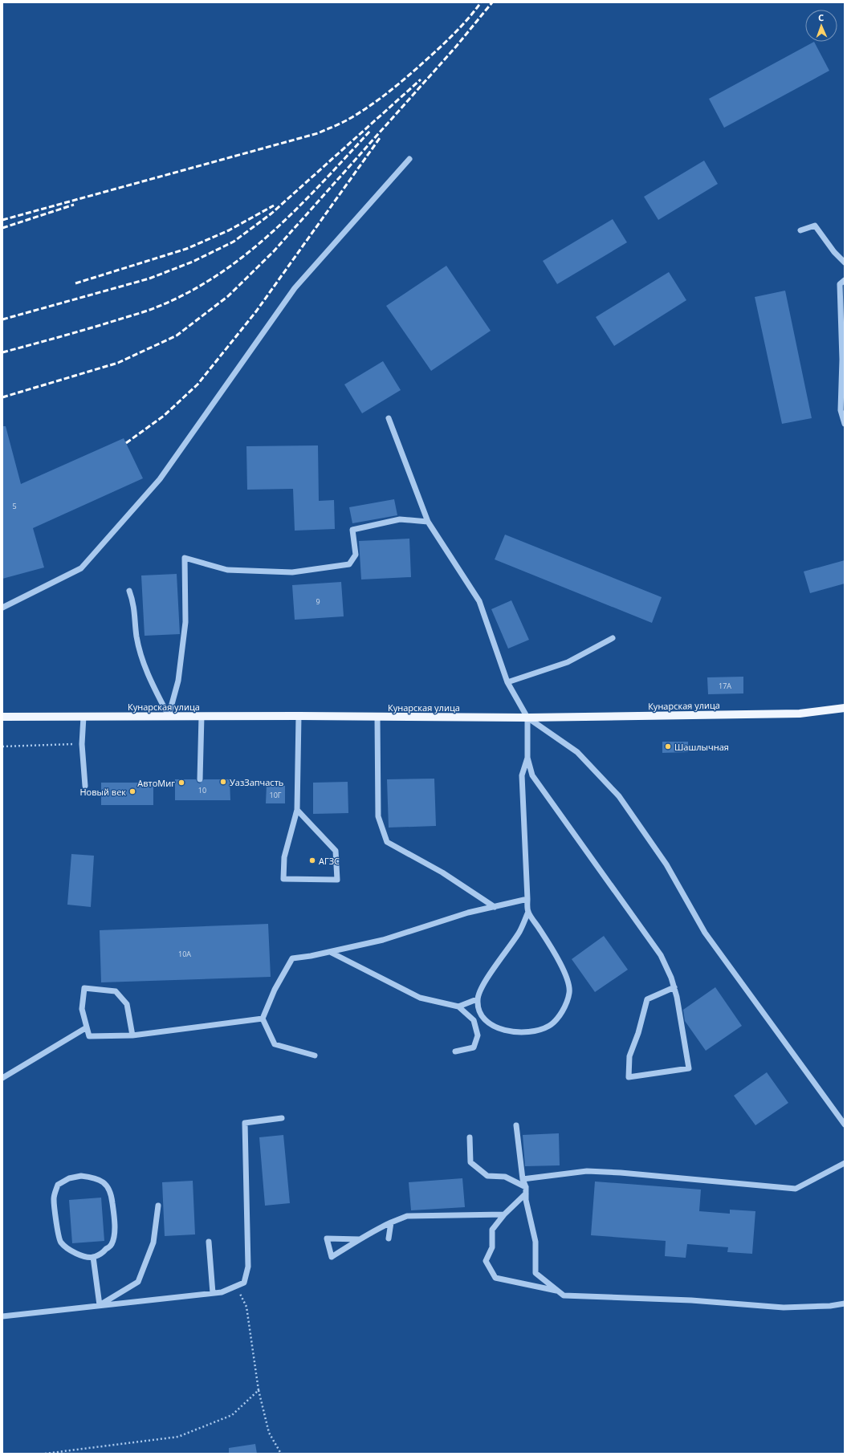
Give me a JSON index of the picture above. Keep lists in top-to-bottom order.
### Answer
{
  "streets": {
    "main road": ["Кунарская улица"]
  },
  "places": [
    "Шашлычная",
    "УазЗапчасть",
    "АвтоМиг",
    "Новый век",
    "АГЗС"
  ],
  "house_numbers": [
    "5",
    "9",
    "17А",
    "10",
    "10Г",
    "10А"
  ],
  "north": "top"
}
